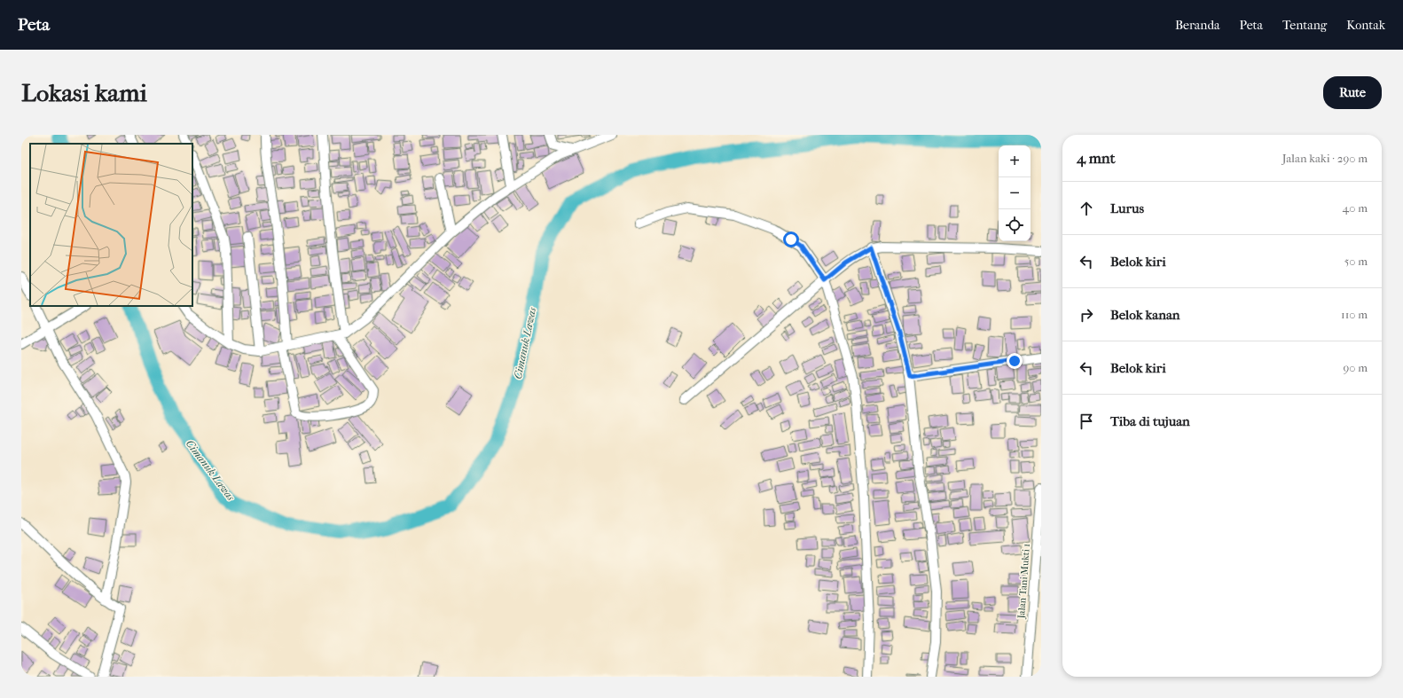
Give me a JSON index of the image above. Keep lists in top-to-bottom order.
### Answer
{
  "streets": {
    "street": ["Jalan Tani Mukti 1"]
  },
  "water": ["Cimanuk Lawas"],
  "page": {
    "header": "Peta",
    "nav": [
      "Beranda",
      "Peta",
      "Tentang",
      "Kontak"
    ],
    "buttons": "Rute",
    "title": "Lokasi kami",
    "heading": ["4 mnt", "Jalan kaki · 290 m"],
    "map_buttons": ["+", "−"],
    "list": [
      ["Lurus", "40 m"],
      ["Belok kiri", "50 m"],
      ["Belok kanan", "110 m"],
      ["Belok kiri", "90 m"],
      "Tiba di tujuan"
    ]
  }
}
